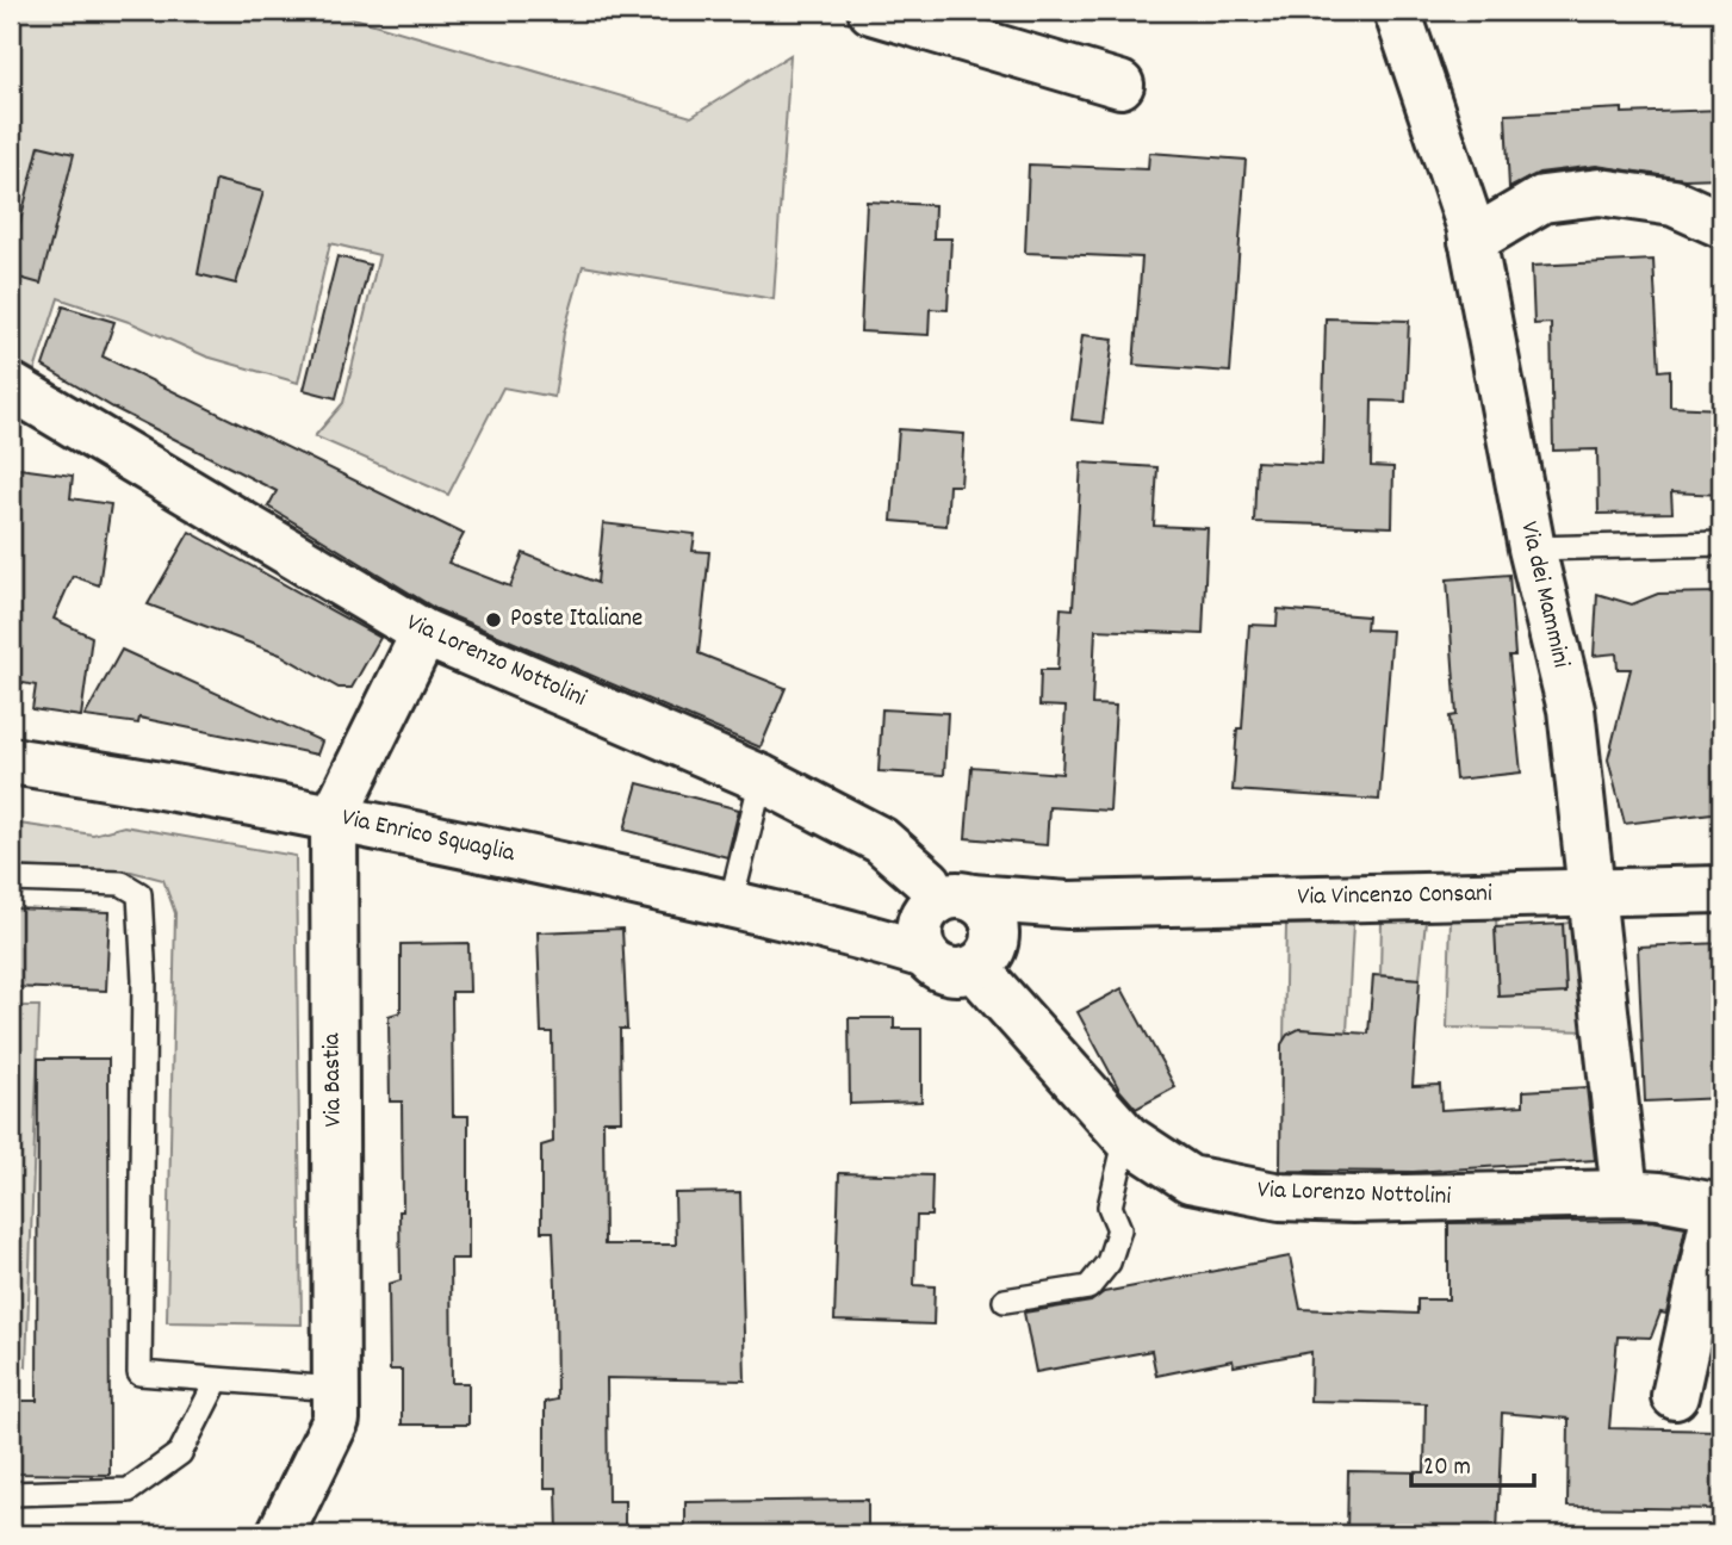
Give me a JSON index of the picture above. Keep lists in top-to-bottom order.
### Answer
{
  "streets": {
    "street": [
      "Via dei Mammini",
      "Via Lorenzo Nottolini",
      "Via Enrico Squaglia",
      "Via Vincenzo Consani",
      "Via Bastia"
    ]
  },
  "crossings": [
    ["Via dei Mammini", "Via Lorenzo Nottolini"],
    ["Via dei Mammini", "Via Vincenzo Consani"],
    ["Via Lorenzo Nottolini", "Via Enrico Squaglia"],
    ["Via Lorenzo Nottolini", "Via Vincenzo Consani"],
    ["Via Lorenzo Nottolini", "Via Bastia"],
    ["Via Enrico Squaglia", "Via Vincenzo Consani"],
    ["Via Enrico Squaglia", "Via Bastia"]
  ],
  "places": ["Poste Italiane"],
  "scale_bar": "20 m"
}
